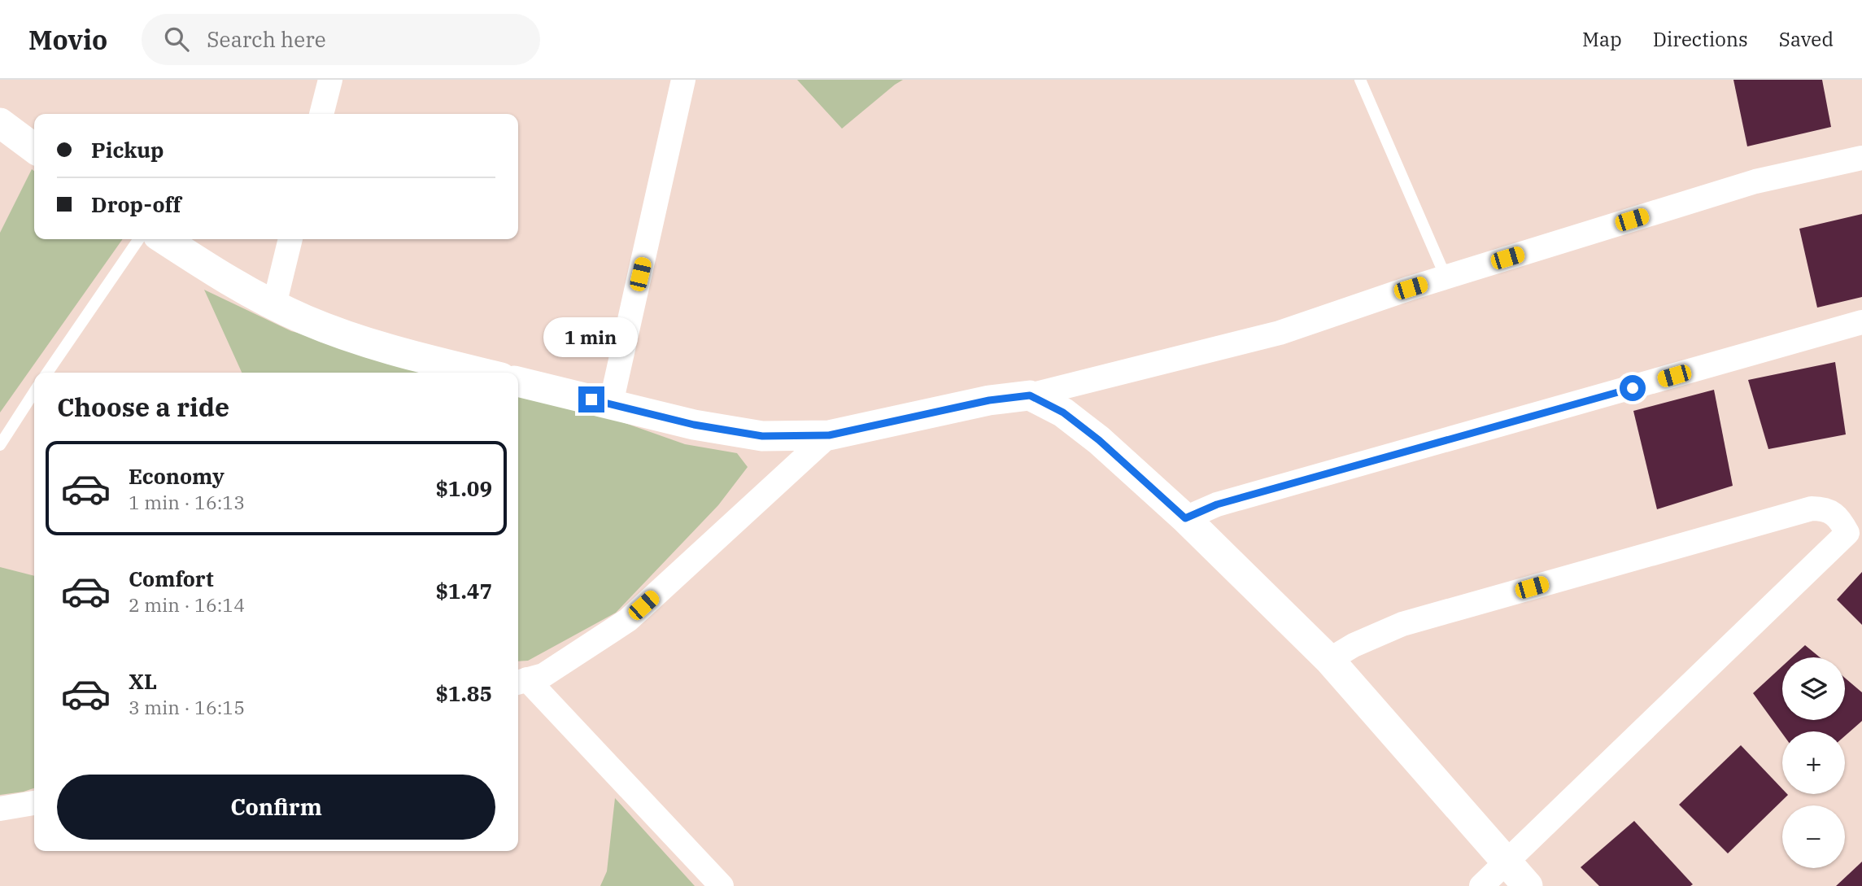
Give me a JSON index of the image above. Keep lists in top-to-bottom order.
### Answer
{
  "page": {
    "header": "Movio",
    "search": "Search here",
    "nav": ["Map", "Directions", "Saved"],
    "banner": ["Pickup", "Drop-off"],
    "bubble": "1 min",
    "heading": "Choose a ride",
    "list": [
      {
        "name": "Economy",
        "note": "1 min · 16:13",
        "value": "$1.09"
      },
      {
        "name": "Comfort",
        "note": "2 min · 16:14",
        "value": "$1.47"
      },
      {
        "name": "XL",
        "note": "3 min · 16:15",
        "value": "$1.85"
      }
    ],
    "map_buttons": ["+", "−"],
    "buttons": "Confirm"
  }
}
